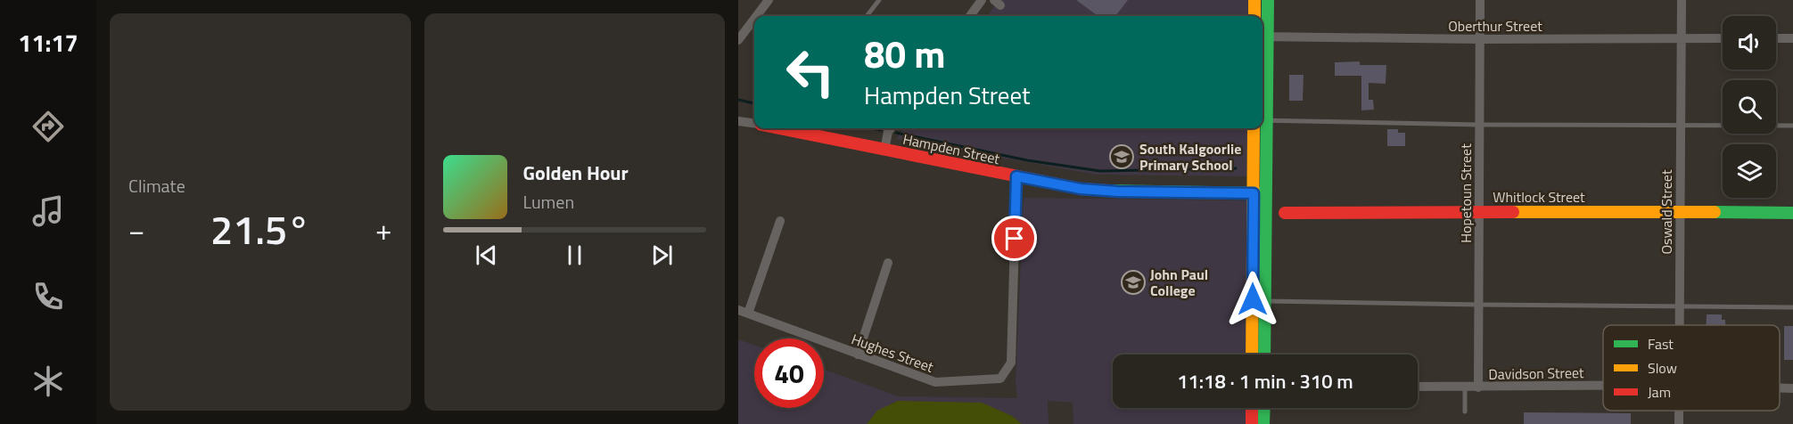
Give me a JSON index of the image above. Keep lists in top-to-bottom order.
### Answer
{
  "streets": {
    "street": [
      "Oberthur Street",
      "Hampden Street",
      "Hopetoun Street",
      "Whitlock Street",
      "Oswald Street",
      "Hughes Street",
      "Davidson Street"
    ]
  },
  "crossings": [
    ["Oberthur Street", "Hopetoun Street"],
    ["Oberthur Street", "Oswald Street"],
    ["Hampden Street", "Hughes Street"],
    ["Hopetoun Street", "Whitlock Street"],
    ["Hopetoun Street", "Davidson Street"],
    ["Whitlock Street", "Oswald Street"]
  ],
  "places": {
    "school or university": ["South Kalgoorlie Primary School", "John Paul College"]
  },
  "legend": ["Fast", "Slow", "Jam"],
  "page": {
    "tabs": "11:17",
    "tile": "Climate",
    "turn": ["80 m", "Hampden Street"],
    "song": ["Golden Hour", "Lumen"],
    "heat": ["−", "21.5°", "+"],
    "limit": "40",
    "trip": "11:18 · 1 min · 310 m"
  }
}
